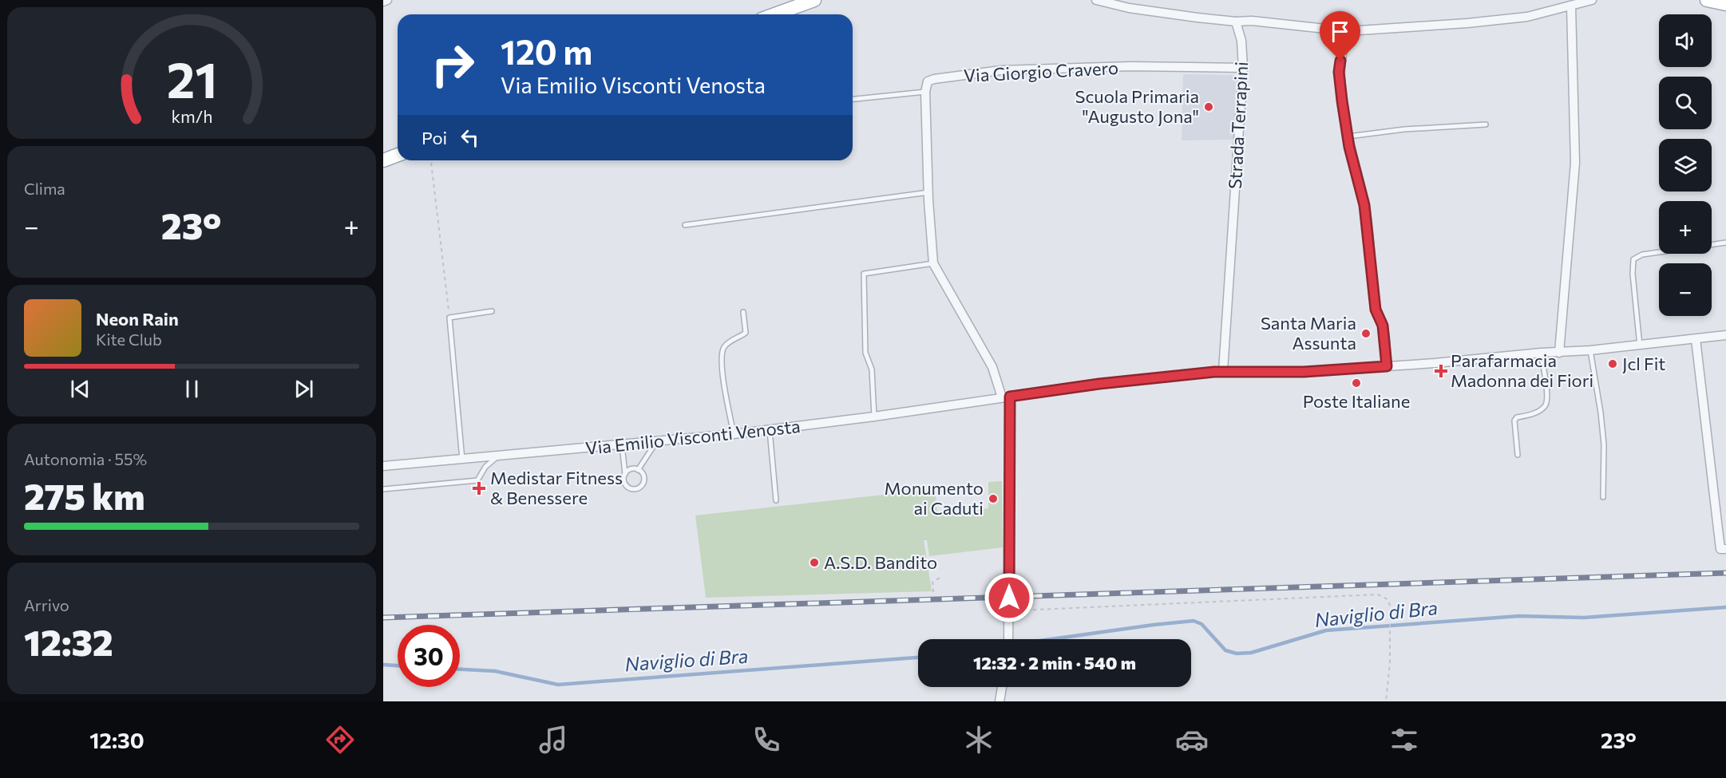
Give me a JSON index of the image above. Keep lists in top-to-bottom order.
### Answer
{
  "streets": {
    "street": ["Via Giorgio Cravero", "Strada Terrapini", "Via Emilio Visconti Venosta"]
  },
  "crossings": [
    ["Via Giorgio Cravero", "Strada Terrapini"],
    ["Strada Terrapini", "Via Emilio Visconti Venosta"]
  ],
  "water": ["Naviglio di Bra"],
  "places": {
    "other": [
      "Scuola Primaria \"Augusto Jona\"",
      "Santa Maria Assunta",
      "Jcl Fit",
      "Poste Italiane",
      "Monumento ai Caduti",
      "A.S.D. Bandito"
    ],
    "health": ["Parafarmacia Madonna dei Fiori", "Medistar Fitness & Benessere"]
  },
  "page": {
    "map_buttons": ["+", "−"],
    "turn": ["120 m", "Via Emilio Visconti Venosta"],
    "then": "Poi",
    "tile": [
      "Clima",
      ["Autonomia · 55%", "275 km"],
      ["Arrivo", "12:32"]
    ],
    "heat": ["−", "23°", "+"],
    "song": ["Neon Rain", "Kite Club"],
    "limit": "30",
    "trip": "12:32 · 2 min · 540 m",
    "tabs": ["12:30", "23°"],
    "gauge": ["21", "km/h"]
  }
}
